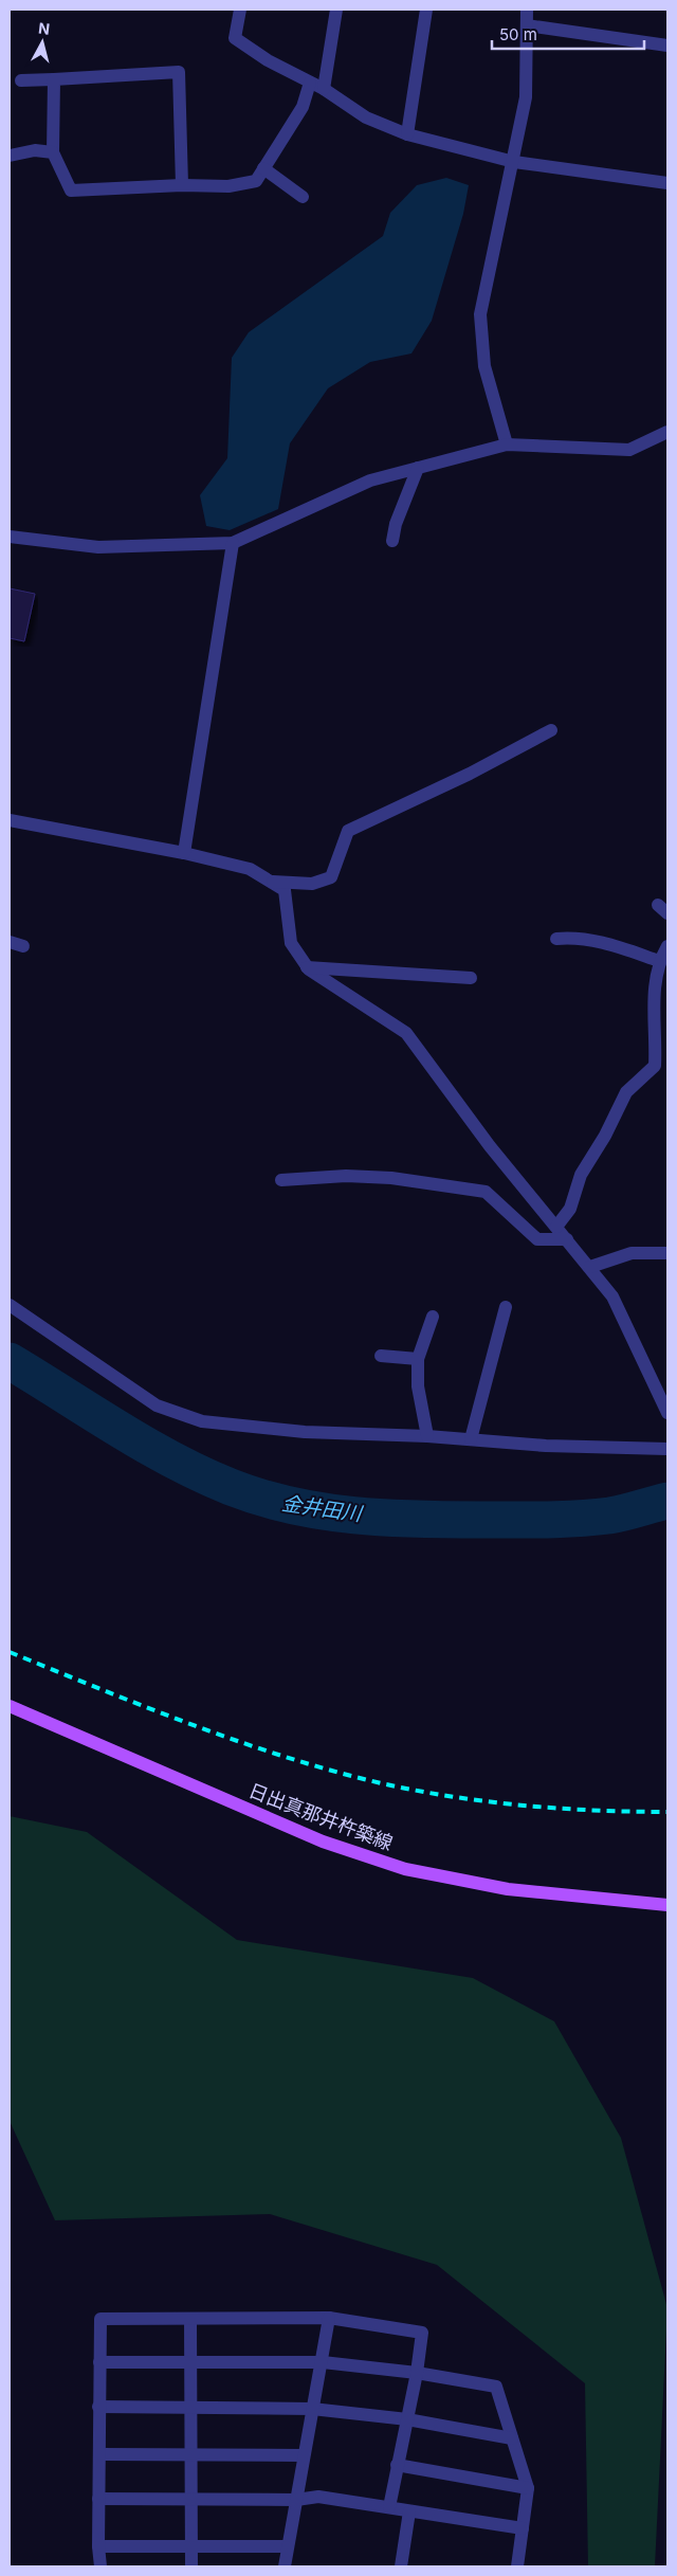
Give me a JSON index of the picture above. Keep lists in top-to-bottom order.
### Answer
{
  "streets": {
    "main road": ["日出真那井杵築線"]
  },
  "water": ["金井田川"],
  "scale_bar": "50 m",
  "north": "top"
}
